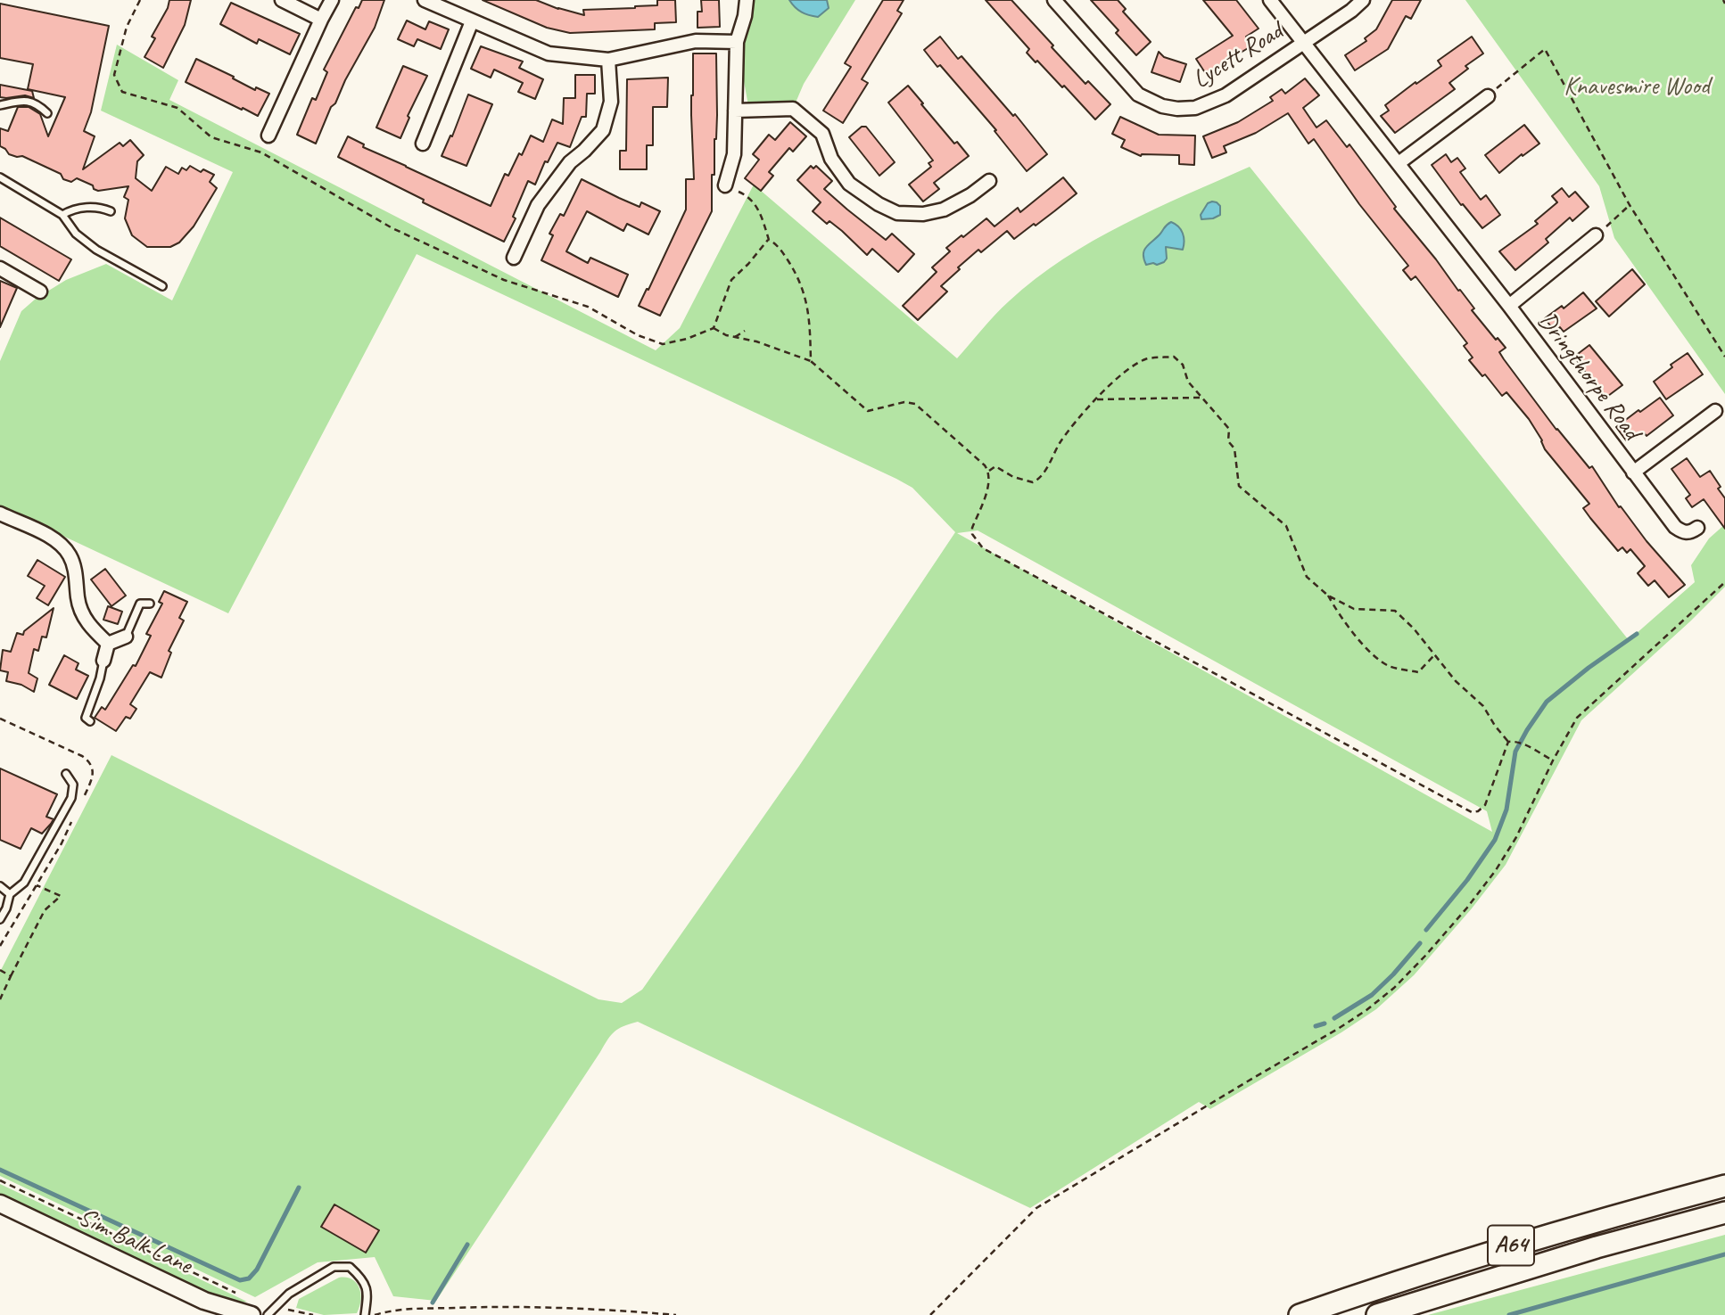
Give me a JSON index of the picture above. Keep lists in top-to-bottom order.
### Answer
{
  "streets": {
    "highway": ["A64"],
    "street": ["Lycett Road", "Dringthorpe Road", "Sim Balk Lane"]
  },
  "crossings": [
    ["Lycett Road", "Dringthorpe Road"]
  ],
  "parks": ["Knavesmire Wood"]
}
